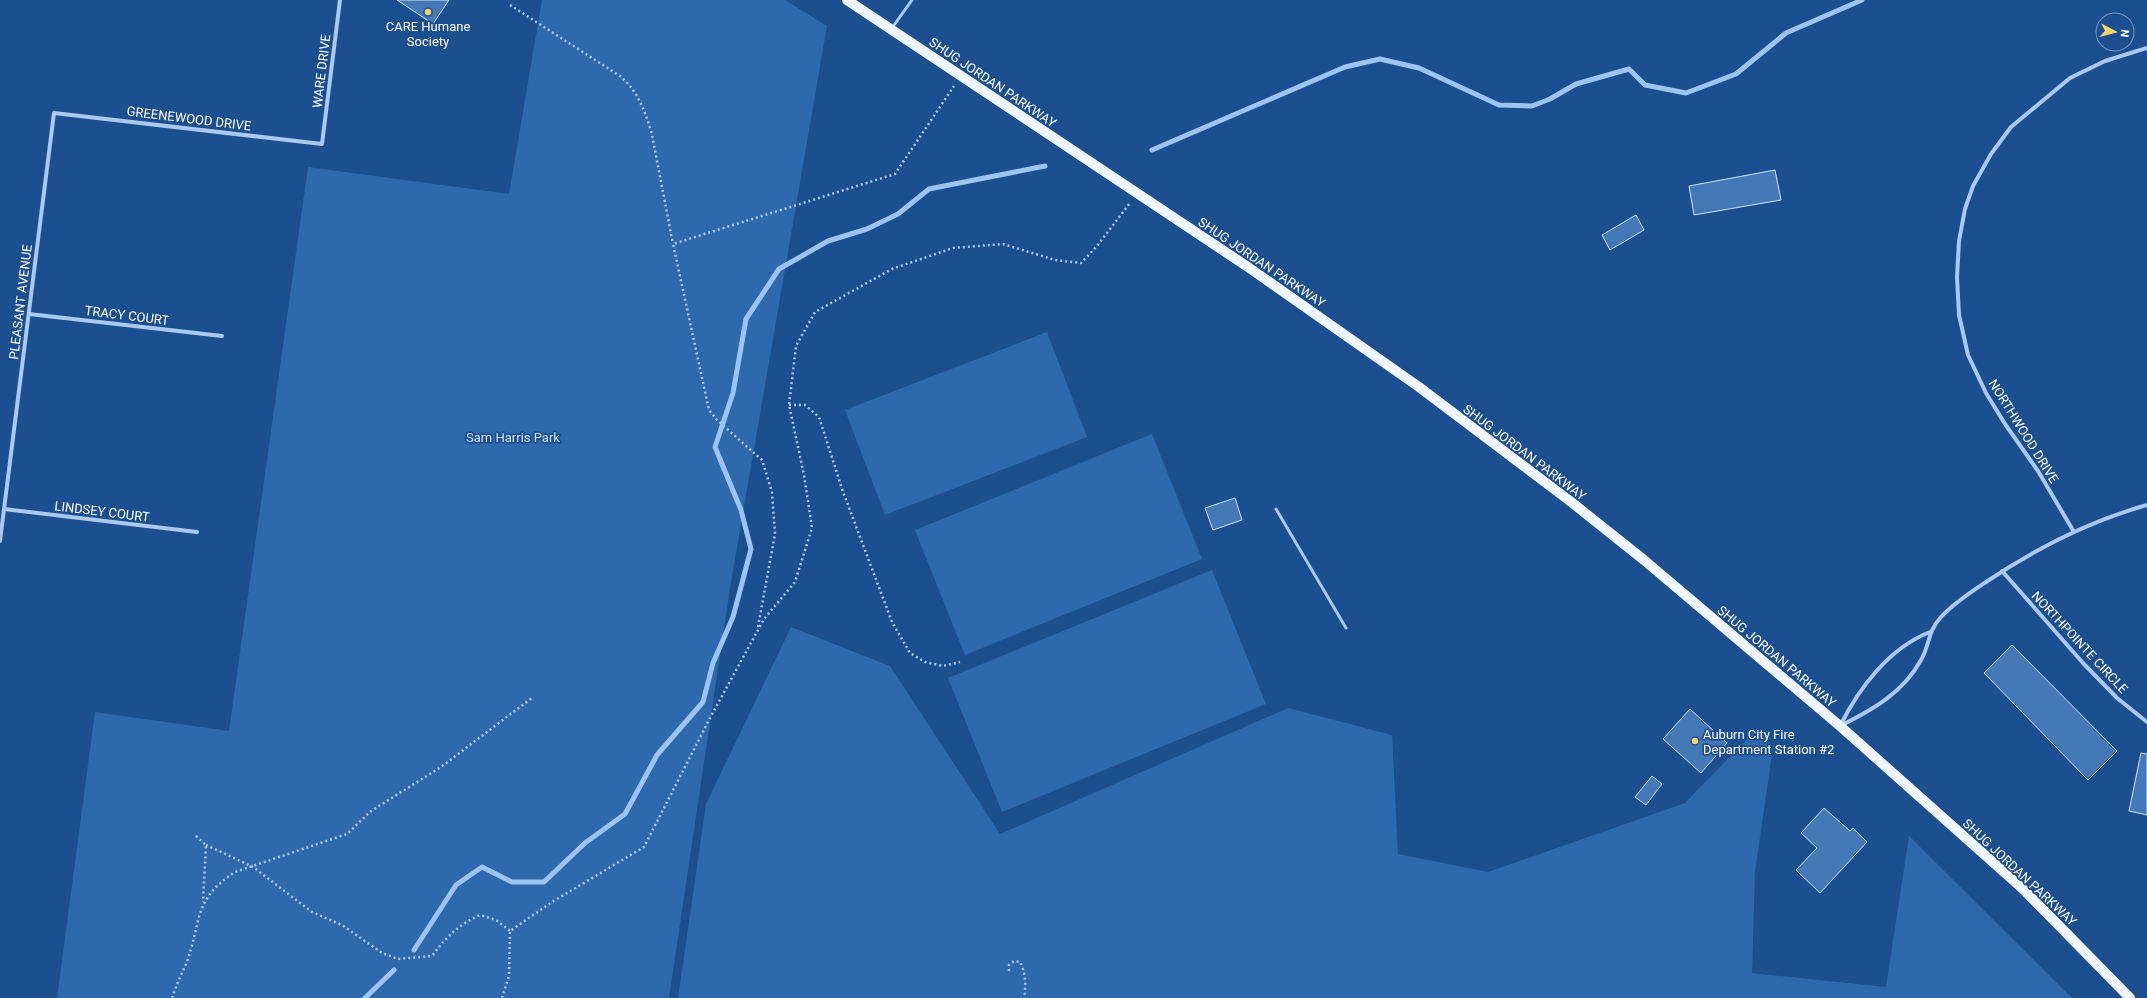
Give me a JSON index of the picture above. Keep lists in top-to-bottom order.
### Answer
{
  "streets": {
    "main road": ["SHUG JORDAN PARKWAY"],
    "street": [
      "WARE DRIVE",
      "GREENEWOOD DRIVE",
      "PLEASANT AVENUE",
      "TRACY COURT",
      "NORTHWOOD DRIVE",
      "LINDSEY COURT",
      "NORTHPOINTE CIRCLE"
    ]
  },
  "crossings": [
    ["WARE DRIVE", "GREENEWOOD DRIVE"],
    ["GREENEWOOD DRIVE", "PLEASANT AVENUE"],
    ["PLEASANT AVENUE", "TRACY COURT"],
    ["PLEASANT AVENUE", "LINDSEY COURT"]
  ],
  "parks": ["Sam Harris Park"],
  "places": ["CARE Humane Society", "Auburn City Fire Department Station #2"],
  "north": "right"
}
